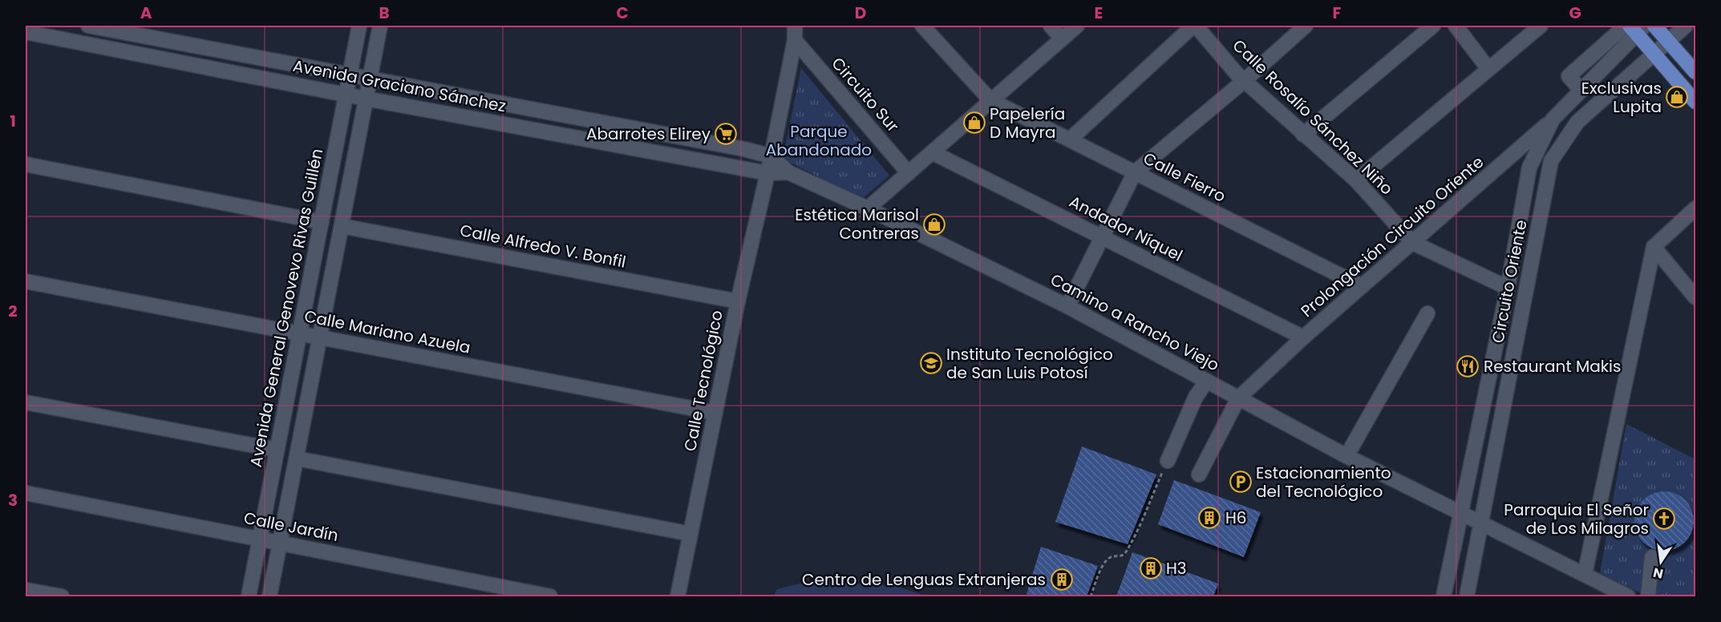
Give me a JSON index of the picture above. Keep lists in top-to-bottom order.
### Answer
{
  "streets": {
    "street": [
      "Avenida Graciano Sánchez",
      "Circuito Sur",
      "Calle Rosalío Sánchez Niño",
      "Calle Fierro",
      "Andador Níquel",
      "Prolongación Circuito Oriente",
      "Calle Alfredo V. Bonfil",
      "Circuito Oriente",
      "Avenida General Genovevo Rivas Guillén",
      "Camino a Rancho Viejo",
      "Calle Mariano Azuela",
      "Calle Tecnológico",
      "Calle Jardín"
    ]
  },
  "crossings": [
    ["Avenida Graciano Sánchez", "Avenida General Genovevo Rivas Guillén"],
    ["Avenida Graciano Sánchez", "Camino a Rancho Viejo"],
    ["Avenida Graciano Sánchez", "Calle Tecnológico"],
    ["Circuito Sur", "Calle Tecnológico"],
    ["Calle Rosalío Sánchez Niño", "Prolongación Circuito Oriente"],
    ["Calle Rosalío Sánchez Niño", "Circuito Oriente"],
    ["Calle Fierro", "Prolongación Circuito Oriente"],
    ["Andador Níquel", "Prolongación Circuito Oriente"],
    ["Prolongación Circuito Oriente", "Circuito Oriente"],
    ["Prolongación Circuito Oriente", "Camino a Rancho Viejo"],
    ["Calle Alfredo V. Bonfil", "Calle Tecnológico"],
    ["Circuito Oriente", "Camino a Rancho Viejo"],
    ["Avenida General Genovevo Rivas Guillén", "Calle Mariano Azuela"],
    ["Avenida General Genovevo Rivas Guillén", "Calle Jardín"],
    ["Camino a Rancho Viejo", "Calle Tecnológico"],
    ["Calle Mariano Azuela", "Calle Tecnológico"]
  ],
  "parks": ["Parque Abandonado"],
  "places": {
    "shop": ["Exclusivas Lupita", "Papelería D Mayra", "Estética Marisol Contreras"],
    "supermarket": ["Abarrotes Elirey"],
    "school or university": ["Instituto Tecnológico de San Luis Potosí"],
    "restaurant": ["Restaurant Makis"],
    "parking": ["Estacionamiento del Tecnológico"],
    "building": ["H6", "H3", "Centro de Lenguas Extranjeras"],
    "church": ["Parroquia El Señor de Los Milagros"]
  },
  "north": "bottom",
  "grid": {
    "columns": [
      "A",
      "B",
      "C",
      "D",
      "E",
      "F",
      "G"
    ],
    "rows": ["1", "2", "3"]
  }
}
